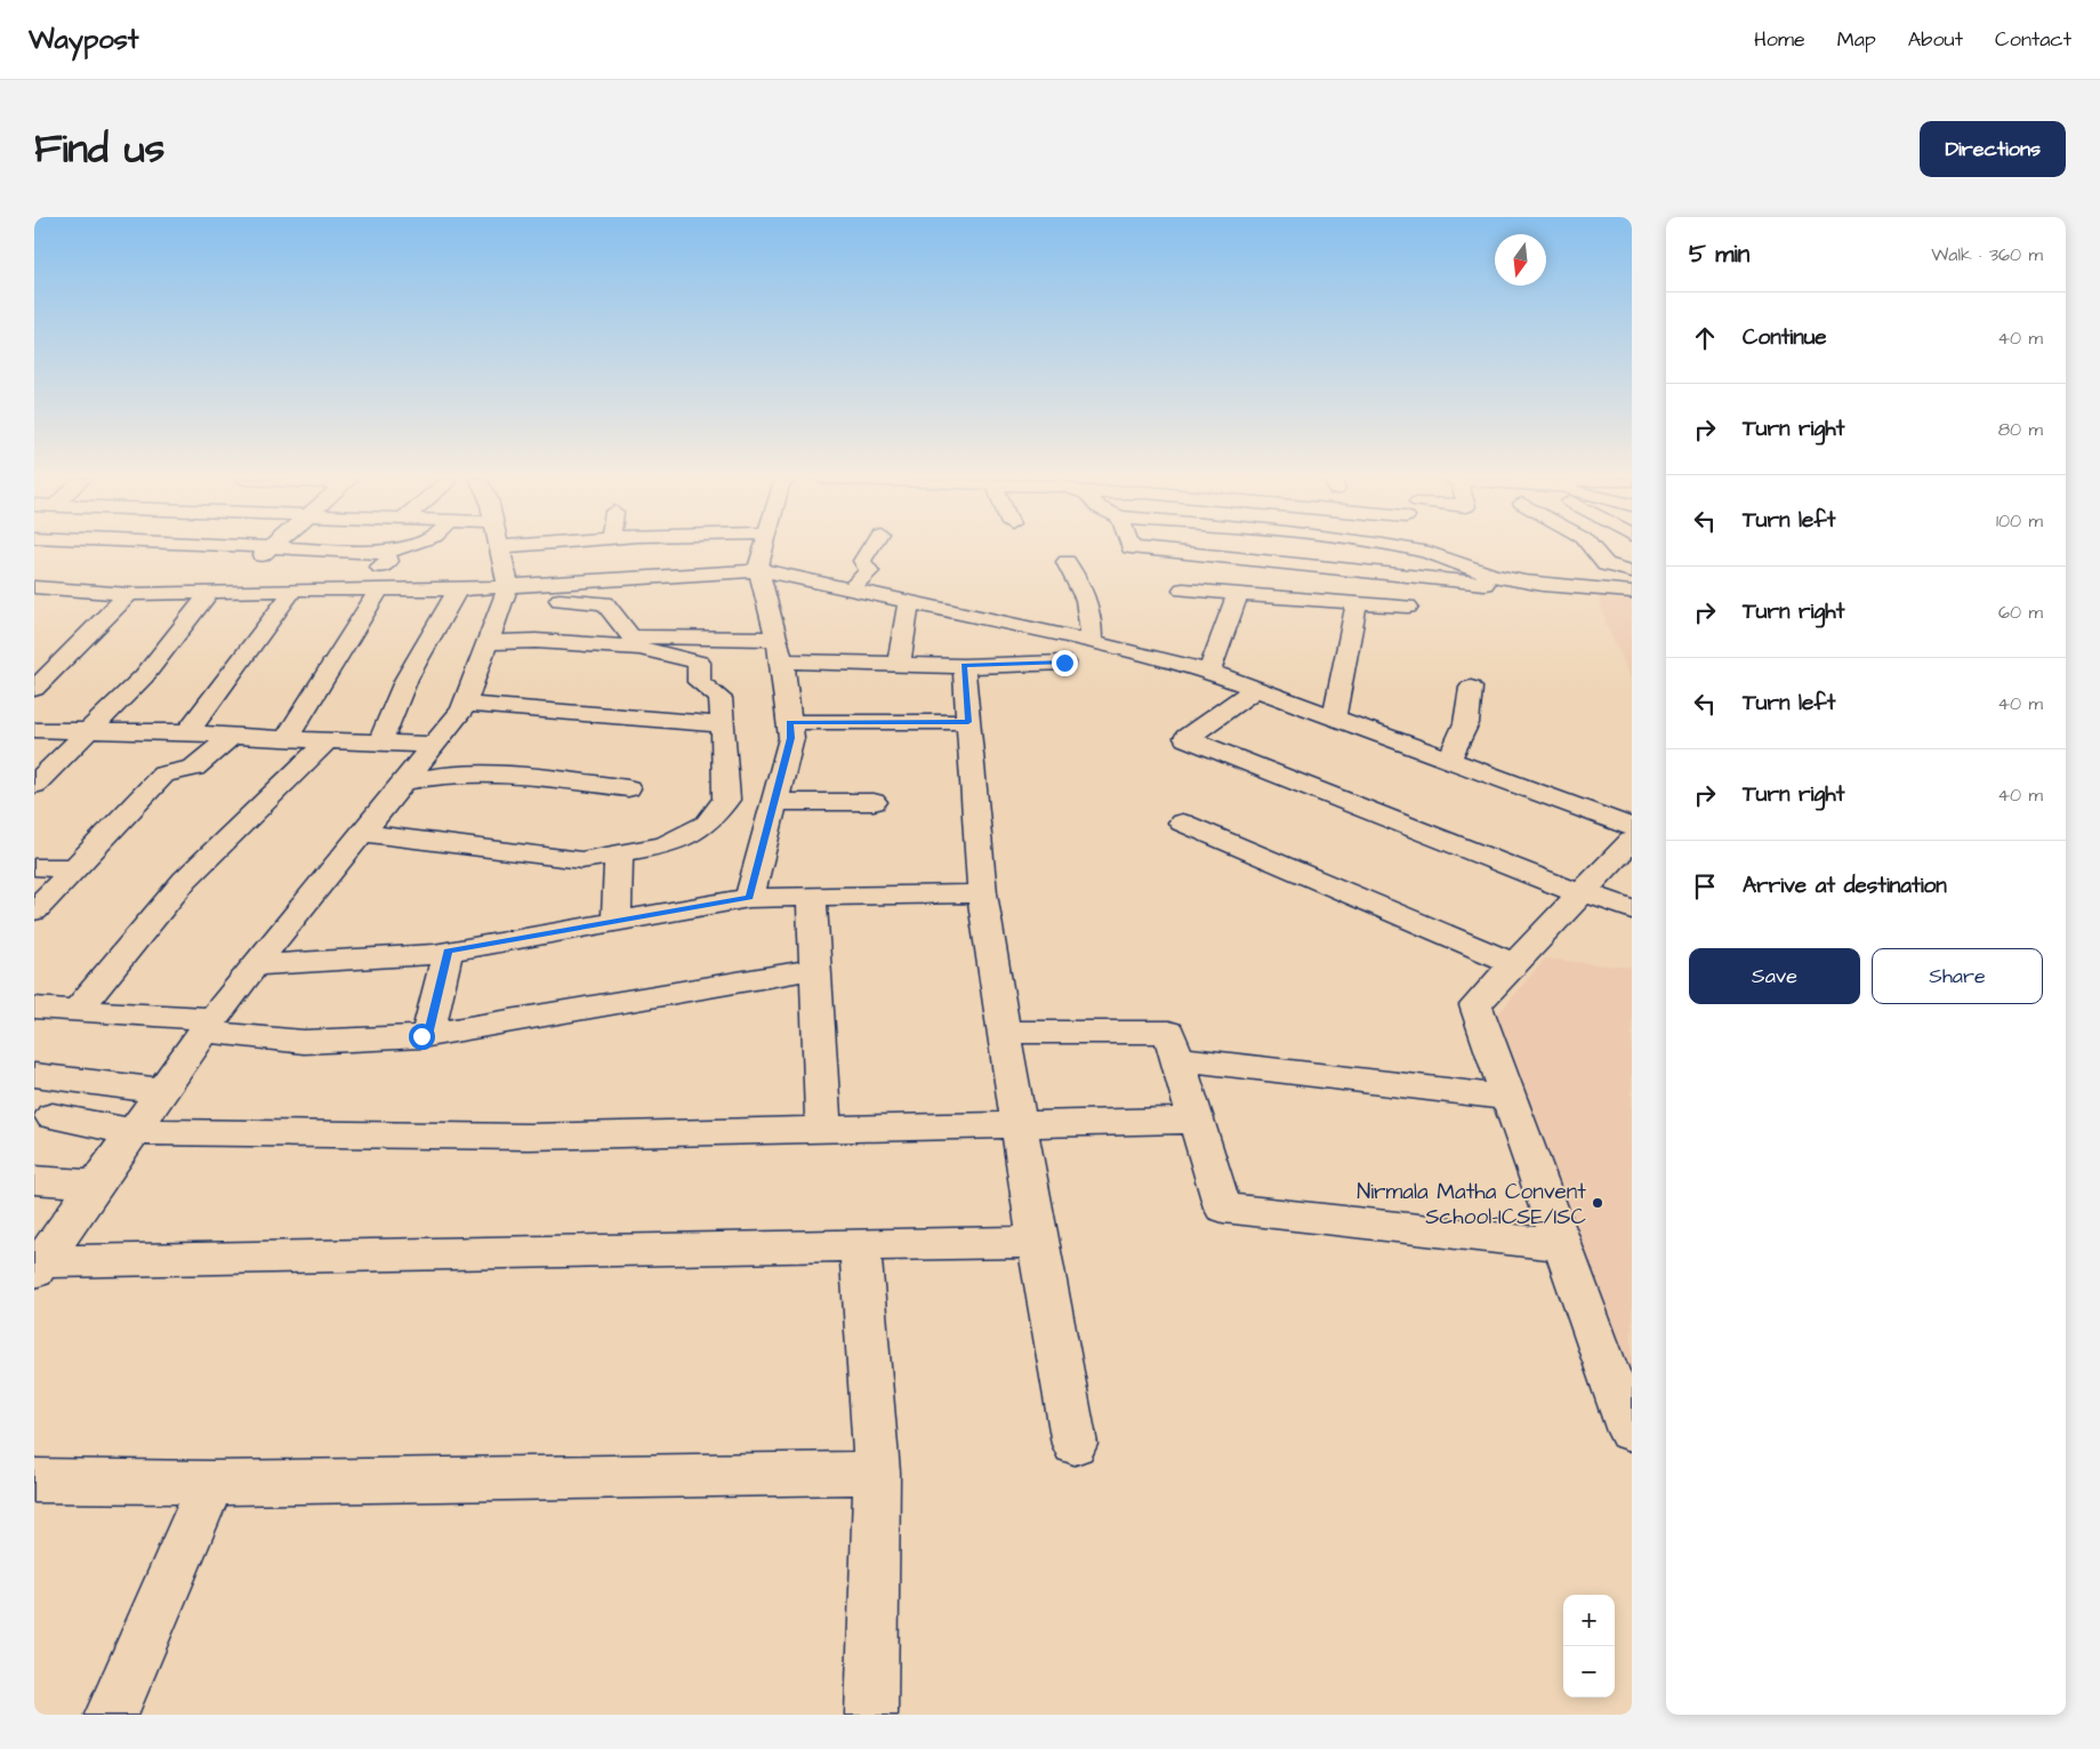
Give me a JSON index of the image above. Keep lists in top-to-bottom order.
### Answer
{
  "places": ["Nirmala Matha Convent School-ICSE/ISC"],
  "north": "bottom",
  "page": {
    "header": "Waypost",
    "nav": [
      "Home",
      "Map",
      "About",
      "Contact"
    ],
    "title": "Find us",
    "buttons": [
      "Directions",
      ["Save", "Share"]
    ],
    "heading": ["5 min", "Walk · 360 m"],
    "list": [
      ["Continue", "40 m"],
      ["Turn right", "80 m"],
      ["Turn left", "100 m"],
      ["Turn right", "60 m"],
      ["Turn left", "40 m"],
      ["Turn right", "40 m"],
      "Arrive at destination"
    ],
    "map_buttons": ["+", "−"]
  }
}
